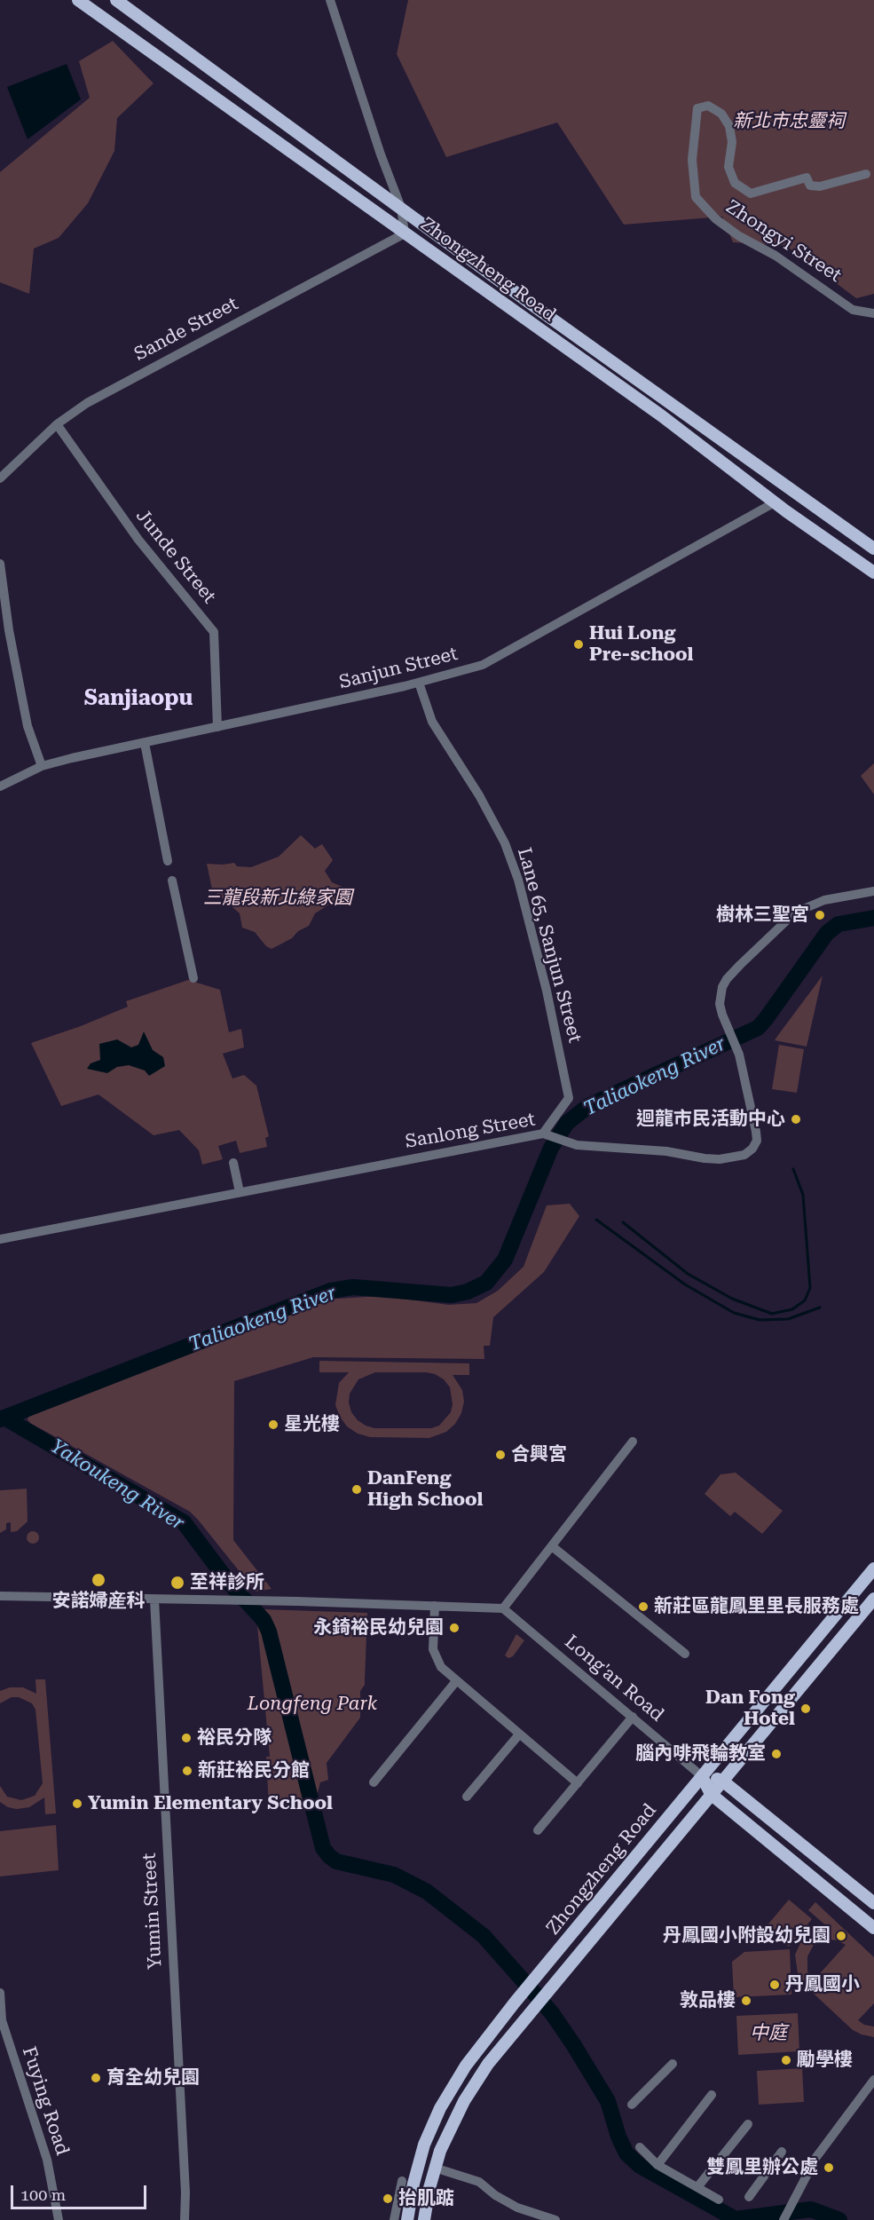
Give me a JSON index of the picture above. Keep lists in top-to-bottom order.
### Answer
{
  "streets": {
    "main road": ["Zhongzheng Road"],
    "street": [
      "Zhongyi Street",
      "Sande Street",
      "Junde Street",
      "Sanjun Street",
      "Lane 65, Sanjun Street",
      "Sanlong Street",
      "Long'an Road",
      "Yumin Street",
      "Fuying Road"
    ]
  },
  "crossings": [
    ["Zhongzheng Road", "Sande Street"],
    ["Zhongzheng Road", "Sanjun Street"],
    ["Zhongzheng Road", "Long'an Road"],
    ["Sande Street", "Junde Street"],
    ["Junde Street", "Sanjun Street"],
    ["Sanjun Street", "Lane 65, Sanjun Street"],
    ["Lane 65, Sanjun Street", "Sanlong Street"]
  ],
  "districts": ["Sanjiaopu"],
  "water": ["Taliaokeng River", "Yakoukeng River"],
  "parks": [
    "新北市忠靈祠",
    "三龍段新北綠家園",
    "Longfeng Park",
    "中庭"
  ],
  "places": [
    "Hui Long Pre-school",
    "樹林三聖宮",
    "迴龍市民活動中心",
    "星光樓",
    "合興宮",
    "DanFeng High School",
    "安諾婦産科",
    "至祥診所",
    "新莊區龍鳳里里長服務處",
    "永錡裕民幼兒園",
    "Dan Fong Hotel",
    "裕民分隊",
    "腦內啡飛輪教室",
    "新莊裕民分館",
    "Yumin Elementary School",
    "丹鳳國小附設幼兒園",
    "丹鳳國小",
    "敦品樓",
    "勵學樓",
    "育全幼兒園",
    "雙鳳里辦公處",
    "抬肌踮"
  ],
  "scale_bar": "100 m"
}
